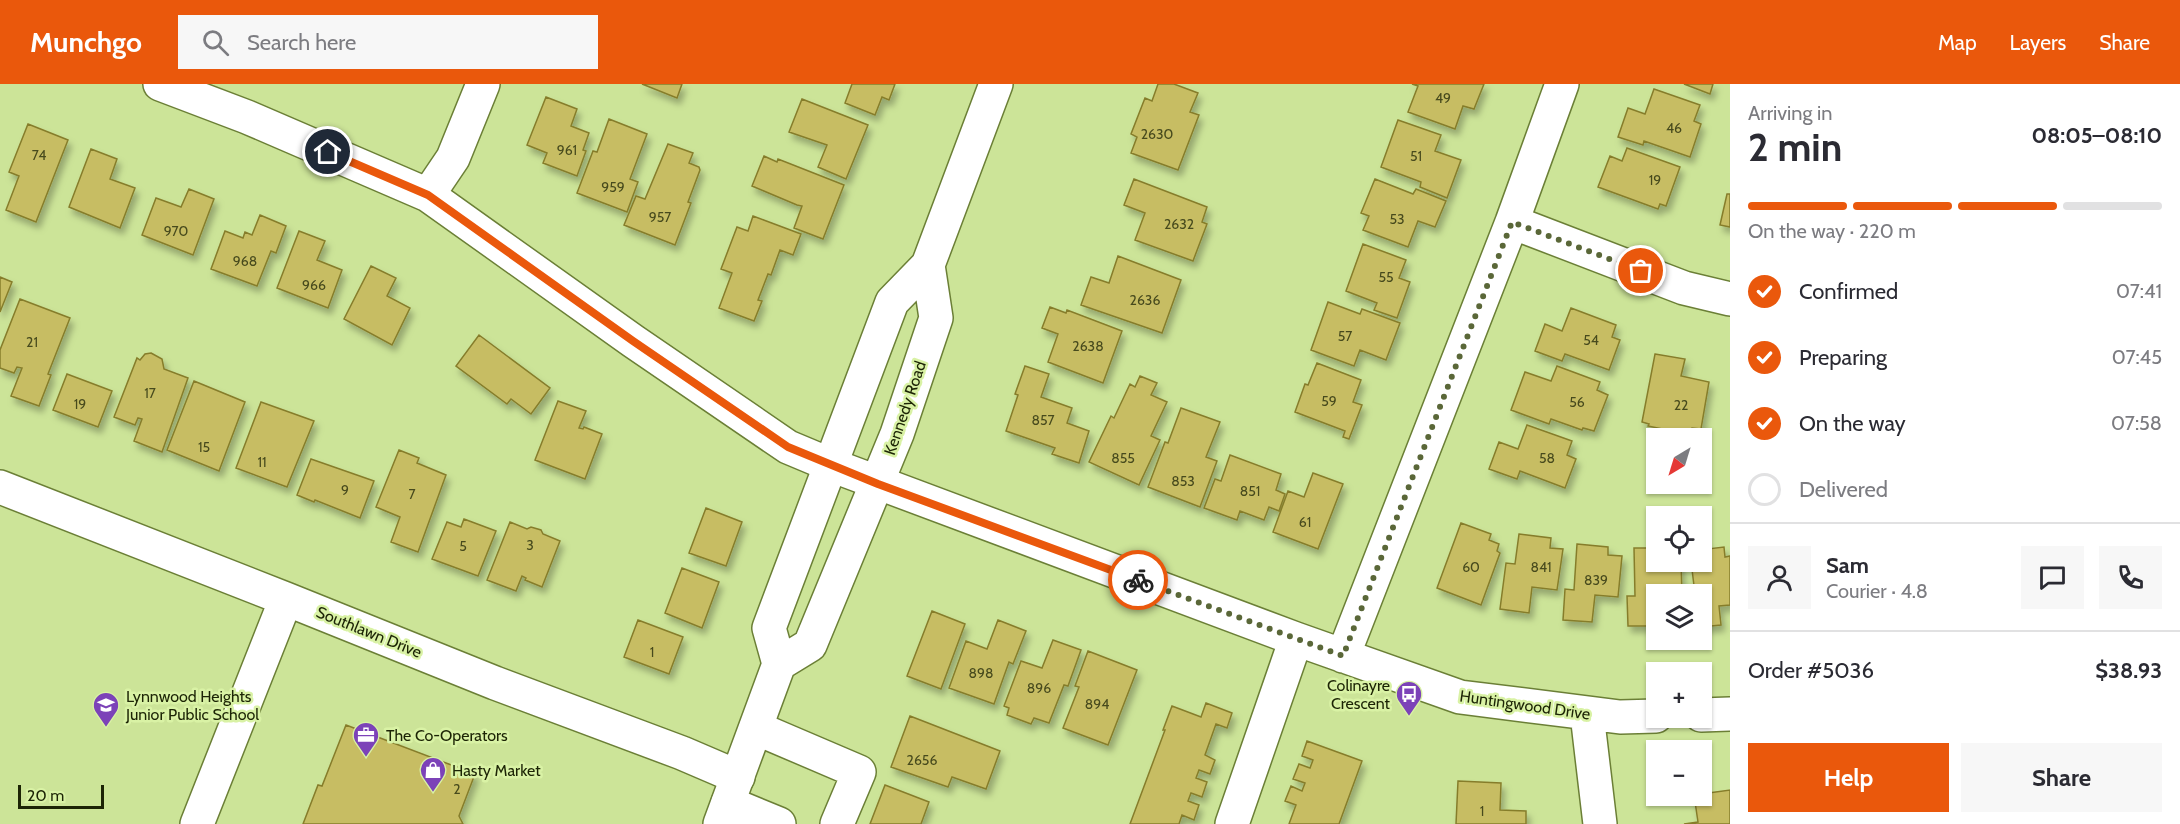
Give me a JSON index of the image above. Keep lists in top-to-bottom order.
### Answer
{
  "streets": {
    "street": ["Kennedy Road", "Southlawn Drive", "Huntingwood Drive"]
  },
  "crossings": [
    ["Kennedy Road", "Huntingwood Drive"]
  ],
  "places": {
    "bus stop": ["Colinayre Crescent"],
    "school or university": ["Lynnwood Heights Junior Public School"],
    "office": ["The Co-Operators"],
    "shop": ["Hasty Market"]
  },
  "house_numbers": [
    "49",
    "46",
    "2630",
    "961",
    "74",
    "51",
    "19",
    "959",
    "957",
    "53",
    "2632",
    "970",
    "968",
    "55",
    "966",
    "2636",
    "57",
    "54",
    "21",
    "2638",
    "17",
    "59",
    "56",
    "19",
    "22",
    "857",
    "15",
    "855",
    "58",
    "11",
    "853",
    "9",
    "851",
    "7",
    "61",
    "3",
    "5",
    "60",
    "841",
    "839",
    "1",
    "898",
    "896",
    "894",
    "2656",
    "2",
    "1"
  ],
  "scale_bar": "20 m",
  "north": "bottom left",
  "page": {
    "header": "Munchgo",
    "search": "Search here",
    "nav": ["Map", "Layers", "Share"],
    "heading": ["2 min", "Arriving in", "08:05–08:10"],
    "panel": [
      "Sam",
      "Courier · 4.8",
      "Order #5036",
      "$38.93"
    ],
    "bar": "On the way · 220 m",
    "list": [
      ["Confirmed", "07:41"],
      ["Preparing", "07:45"],
      ["On the way", "07:58"],
      "Delivered"
    ],
    "map_buttons": ["+", "−"],
    "buttons": ["Help", "Share"],
    "scale": "20 m"
  }
}
